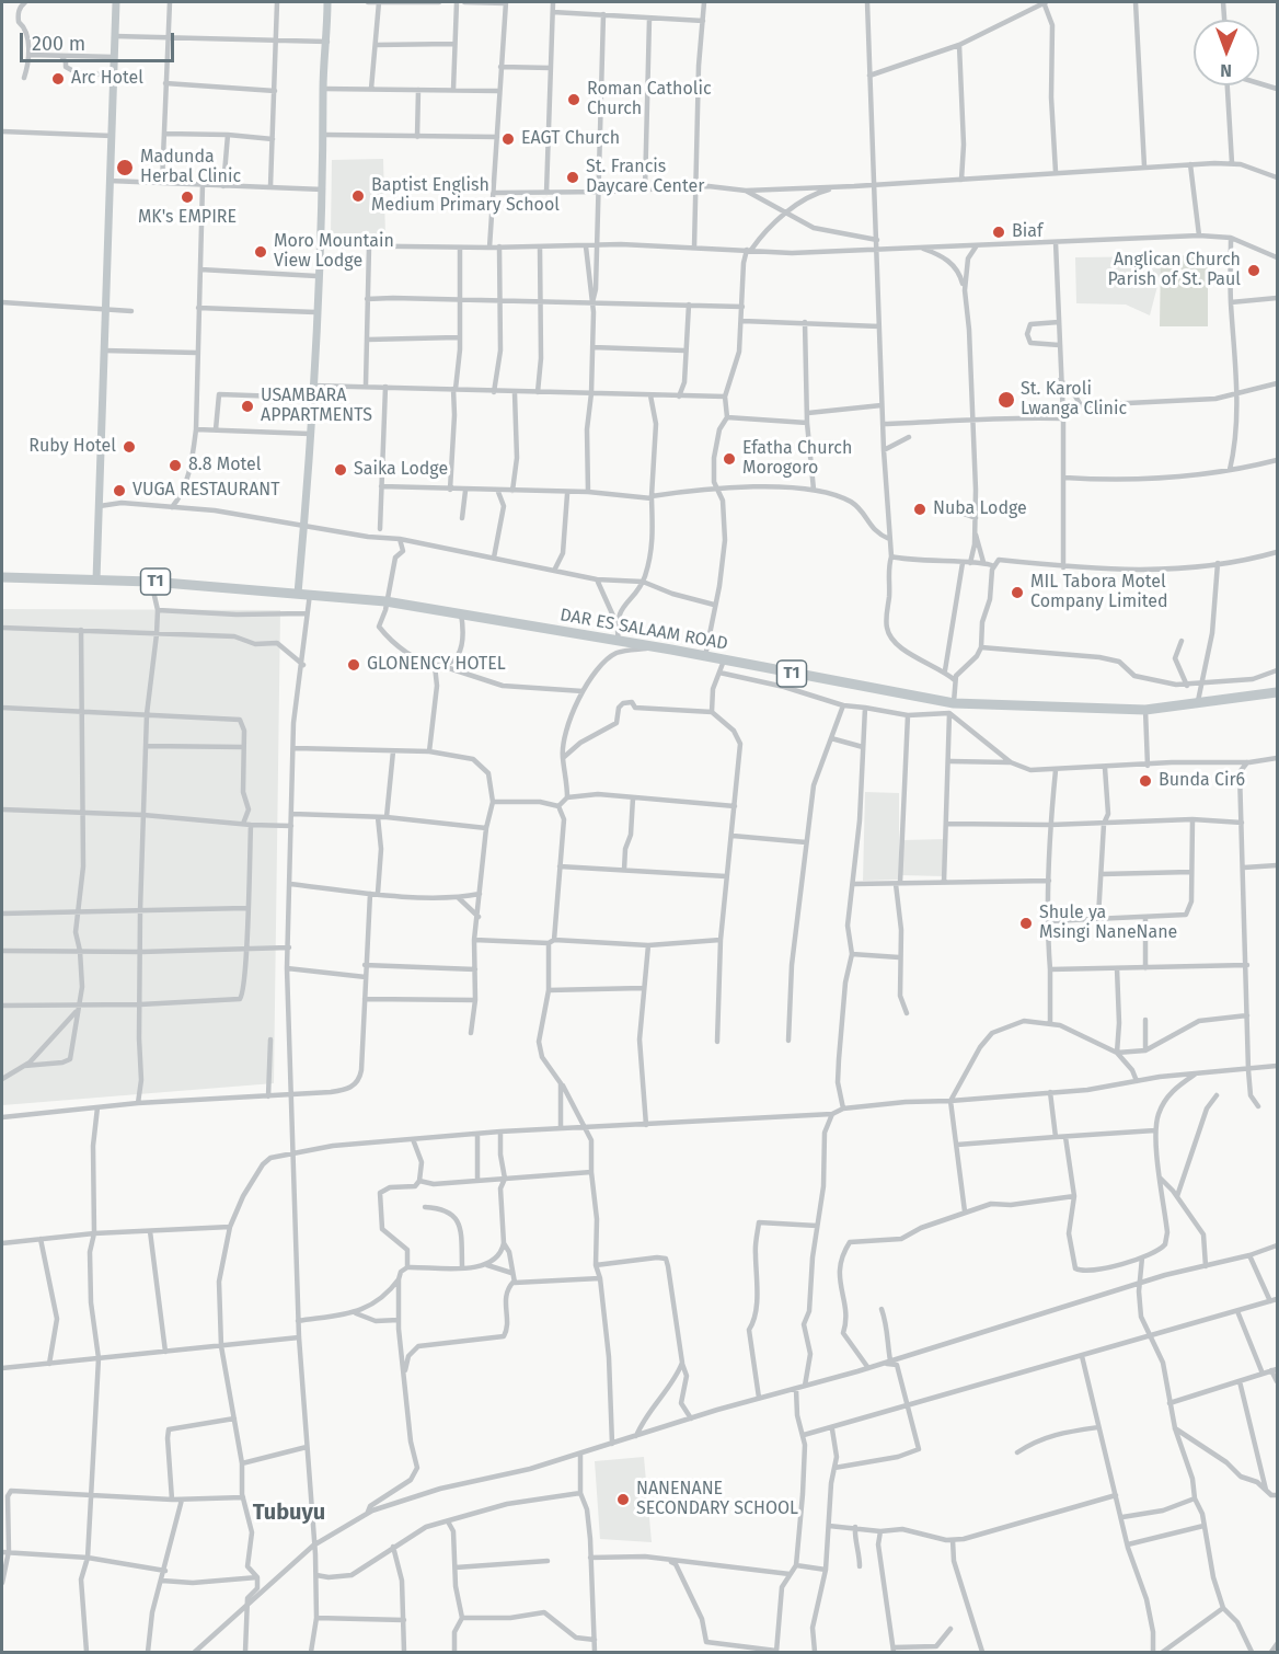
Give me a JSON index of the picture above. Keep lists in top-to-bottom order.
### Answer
{
  "streets": {
    "highway": ["T1", "DAR ES SALAAM ROAD"]
  },
  "districts": ["Tubuyu"],
  "places": [
    "Arc Hotel",
    "Roman Catholic Church",
    "EAGT Church",
    "Madunda Herbal Clinic",
    "St. Francis Daycare Center",
    "Baptist English Medium Primary School",
    "MK's EMPIRE",
    "Biaf",
    "Moro Mountain View Lodge",
    "Anglican Church Parish of St. Paul",
    "St. Karoli Lwanga Clinic",
    "USAMBARA APPARTMENTS",
    "Ruby Hotel",
    "Efatha Church Morogoro",
    "8.8 Motel",
    "Saika Lodge",
    "VUGA RESTAURANT",
    "Nuba Lodge",
    "MIL Tabora Motel Company Limited",
    "GLONENCY HOTEL",
    "Bunda Cir6",
    "Shule ya Msingi NaneNane",
    "NANENANE SECONDARY SCHOOL"
  ],
  "scale_bar": "200 m",
  "north": "bottom"
}
